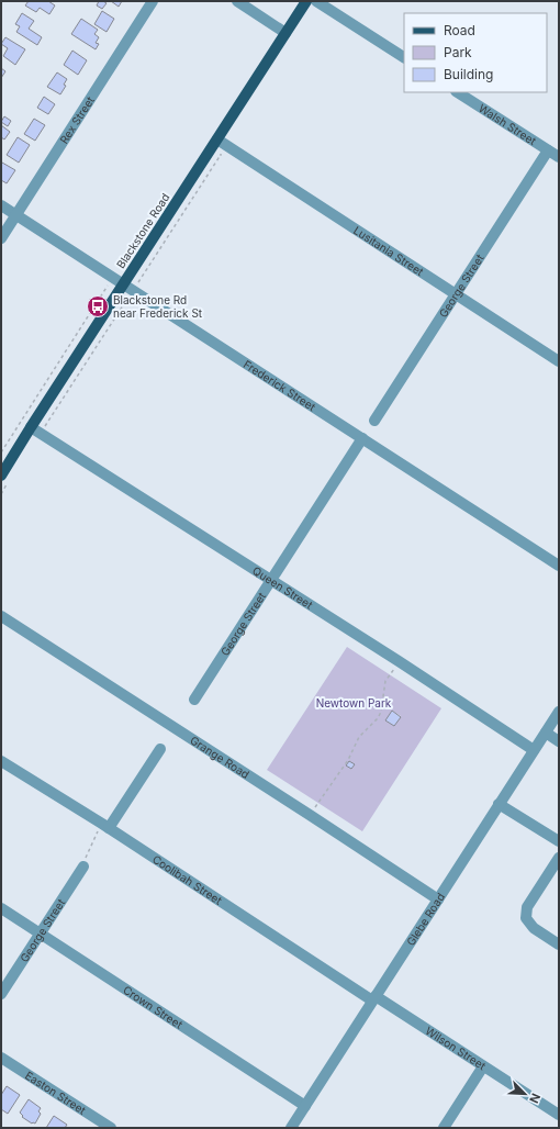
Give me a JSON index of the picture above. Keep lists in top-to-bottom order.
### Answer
{
  "streets": {
    "main road": ["Blackstone Road"],
    "street": [
      "Rex Street",
      "Walsh Street",
      "Lusitania Street",
      "George Street",
      "Frederick Street",
      "Queen Street",
      "Grange Road",
      "Coolibah Street",
      "Glebe Road",
      "Crown Street",
      "Wilson Street",
      "Easton Street"
    ]
  },
  "crossings": [
    ["Rex Street", "Frederick Street"],
    ["Walsh Street", "George Street"],
    ["Blackstone Road", "Lusitania Street"],
    ["Blackstone Road", "Frederick Street"],
    ["Blackstone Road", "Queen Street"],
    ["Lusitania Street", "George Street"],
    ["George Street", "Frederick Street"],
    ["George Street", "Queen Street"],
    ["George Street", "Crown Street"],
    ["Queen Street", "Glebe Road"],
    ["Grange Road", "Glebe Road"],
    ["Coolibah Street", "Glebe Road"],
    ["Coolibah Street", "Wilson Street"],
    ["Glebe Road", "Crown Street"],
    ["Glebe Road", "Wilson Street"]
  ],
  "parks": ["Newtown Park"],
  "places": {
    "bus stop": ["Blackstone Rd near Frederick St"]
  },
  "legend": ["Road", "Park", "Building"],
  "north": "bottom right"
}
